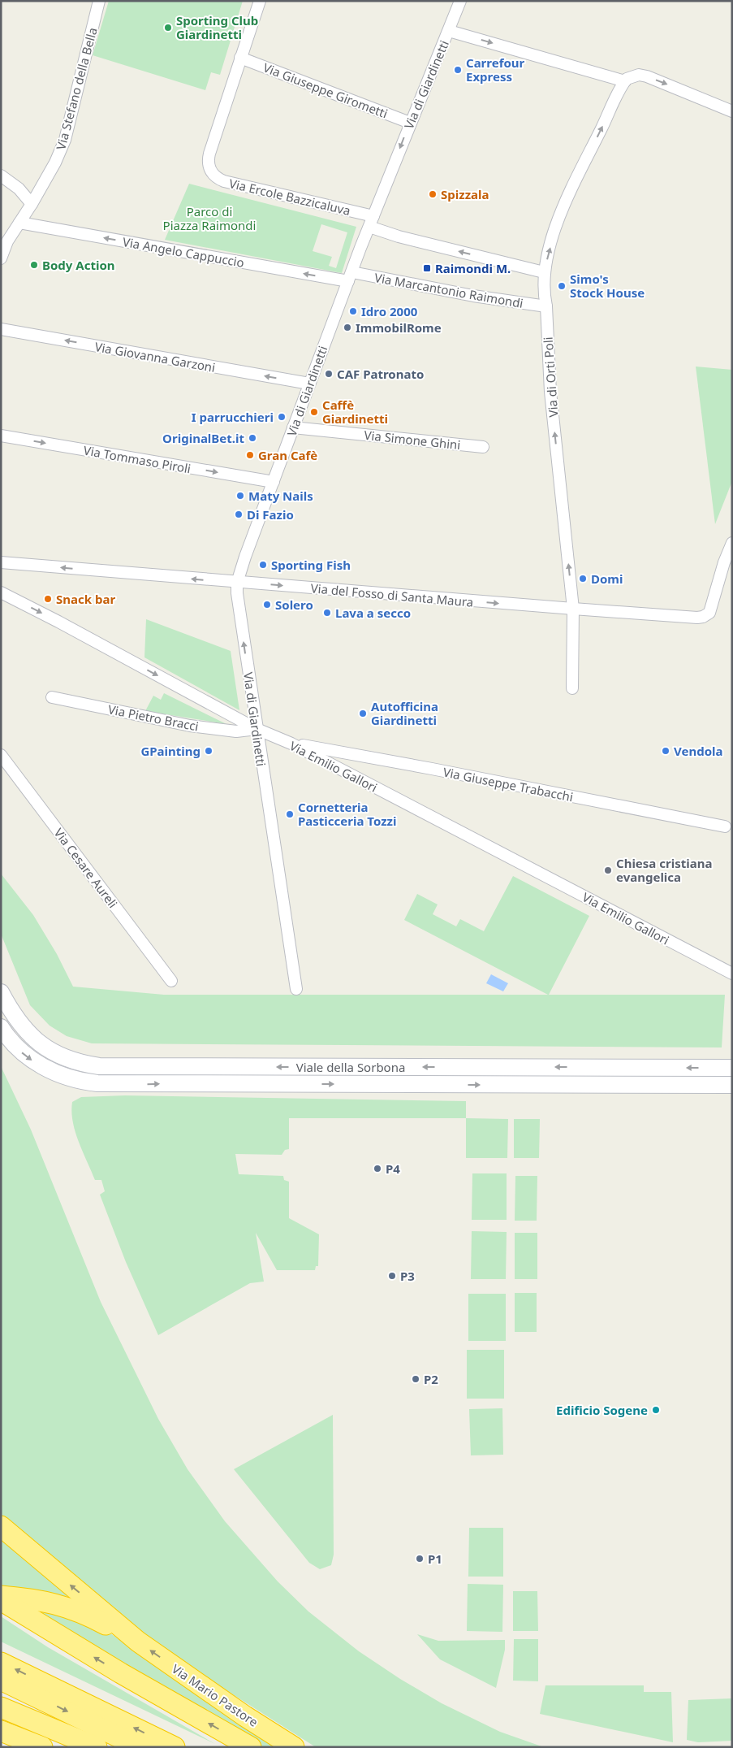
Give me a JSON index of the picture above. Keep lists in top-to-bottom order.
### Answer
{
  "streets": {
    "highway": ["Via Mario Pastore"],
    "street": [
      "Via di Giardinetti",
      "Via Stefano della Bella",
      "Via Giuseppe Girometti",
      "Via Ercole Bazzicaluva",
      "Via Angelo Cappuccio",
      "Via Marcantonio Raimondi",
      "Via Giovanna Garzoni",
      "Via di Orti Poli",
      "Via Simone Ghini",
      "Via Tommaso Piroli",
      "Via del Fosso di Santa Maura",
      "Via Pietro Bracci",
      "Via Emilio Gallori",
      "Via Giuseppe Trabacchi",
      "Via Cesare Aureli",
      "Viale della Sorbona"
    ]
  },
  "crossings": [
    ["Via di Giardinetti", "Via Giuseppe Girometti"],
    ["Via di Giardinetti", "Via Ercole Bazzicaluva"],
    ["Via di Giardinetti", "Via Angelo Cappuccio"],
    ["Via di Giardinetti", "Via Marcantonio Raimondi"],
    ["Via di Giardinetti", "Via Giovanna Garzoni"],
    ["Via di Giardinetti", "Via Simone Ghini"],
    ["Via di Giardinetti", "Via Tommaso Piroli"],
    ["Via di Giardinetti", "Via del Fosso di Santa Maura"],
    ["Via di Giardinetti", "Via Pietro Bracci"],
    ["Via di Giardinetti", "Via Emilio Gallori"],
    ["Via Stefano della Bella", "Via Angelo Cappuccio"],
    ["Via Giuseppe Girometti", "Via Ercole Bazzicaluva"],
    ["Via Angelo Cappuccio", "Via Marcantonio Raimondi"],
    ["Via Marcantonio Raimondi", "Via di Orti Poli"],
    ["Via di Orti Poli", "Via del Fosso di Santa Maura"],
    ["Via Pietro Bracci", "Via Emilio Gallori"],
    ["Via Emilio Gallori", "Via Giuseppe Trabacchi"]
  ],
  "one_way": [
    "Via Angelo Cappuccio",
    "Via Giovanna Garzoni",
    "Via di Orti Poli",
    "Via Tommaso Piroli",
    "Via Emilio Gallori"
  ],
  "parks": ["Parco di Piazza Raimondi"],
  "places": {
    "other": [
      "Sporting Club Giardinetti",
      "Carrefour Express",
      "Spizzala",
      "Body Action",
      "Simo's Stock House",
      "Idro 2000",
      "ImmobilRome",
      "CAF Patronato",
      "Caffè Giardinetti",
      "I parrucchieri",
      "OriginalBet.it",
      "Gran Cafè",
      "Maty Nails",
      "Di Fazio",
      "Sporting Fish",
      "Domi",
      "Snack bar",
      "Solero",
      "Lava a secco",
      "Autofficina Giardinetti",
      "GPainting",
      "Vendola",
      "Cornetteria Pasticceria Tozzi",
      "Chiesa cristiana evangelica",
      "P4",
      "P3",
      "P2",
      "Edificio Sogene",
      "P1"
    ],
    "transit": ["Raimondi M."]
  }
}
